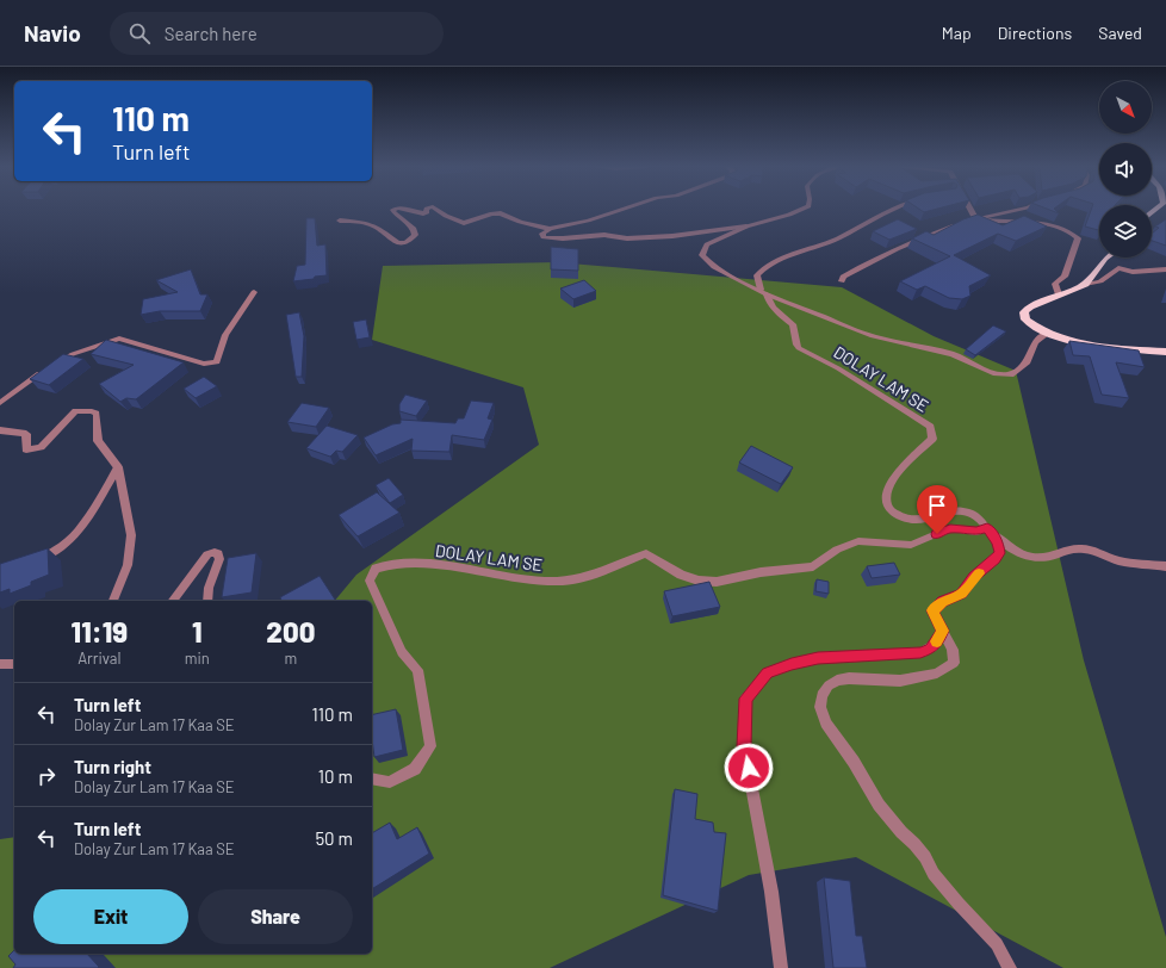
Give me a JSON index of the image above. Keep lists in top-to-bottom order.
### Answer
{
  "streets": {
    "street": ["DOLAY LAM SE"]
  },
  "north": "bottom right",
  "page": {
    "header": "Navio",
    "search": "Search here",
    "nav": ["Map", "Directions", "Saved"],
    "turn": ["110 m", "Turn left"],
    "eta": [
      "11:19",
      "Arrival",
      "1",
      "min",
      "200",
      "m"
    ],
    "list": [
      {
        "name": "Turn left",
        "note": "Dolay Zur Lam 17 Kaa SE",
        "value": "110 m"
      },
      {
        "name": "Turn right",
        "note": "Dolay Zur Lam 17 Kaa SE",
        "value": "10 m"
      },
      {
        "name": "Turn left",
        "note": "Dolay Zur Lam 17 Kaa SE",
        "value": "50 m"
      }
    ],
    "buttons": ["Exit", "Share"]
  }
}
